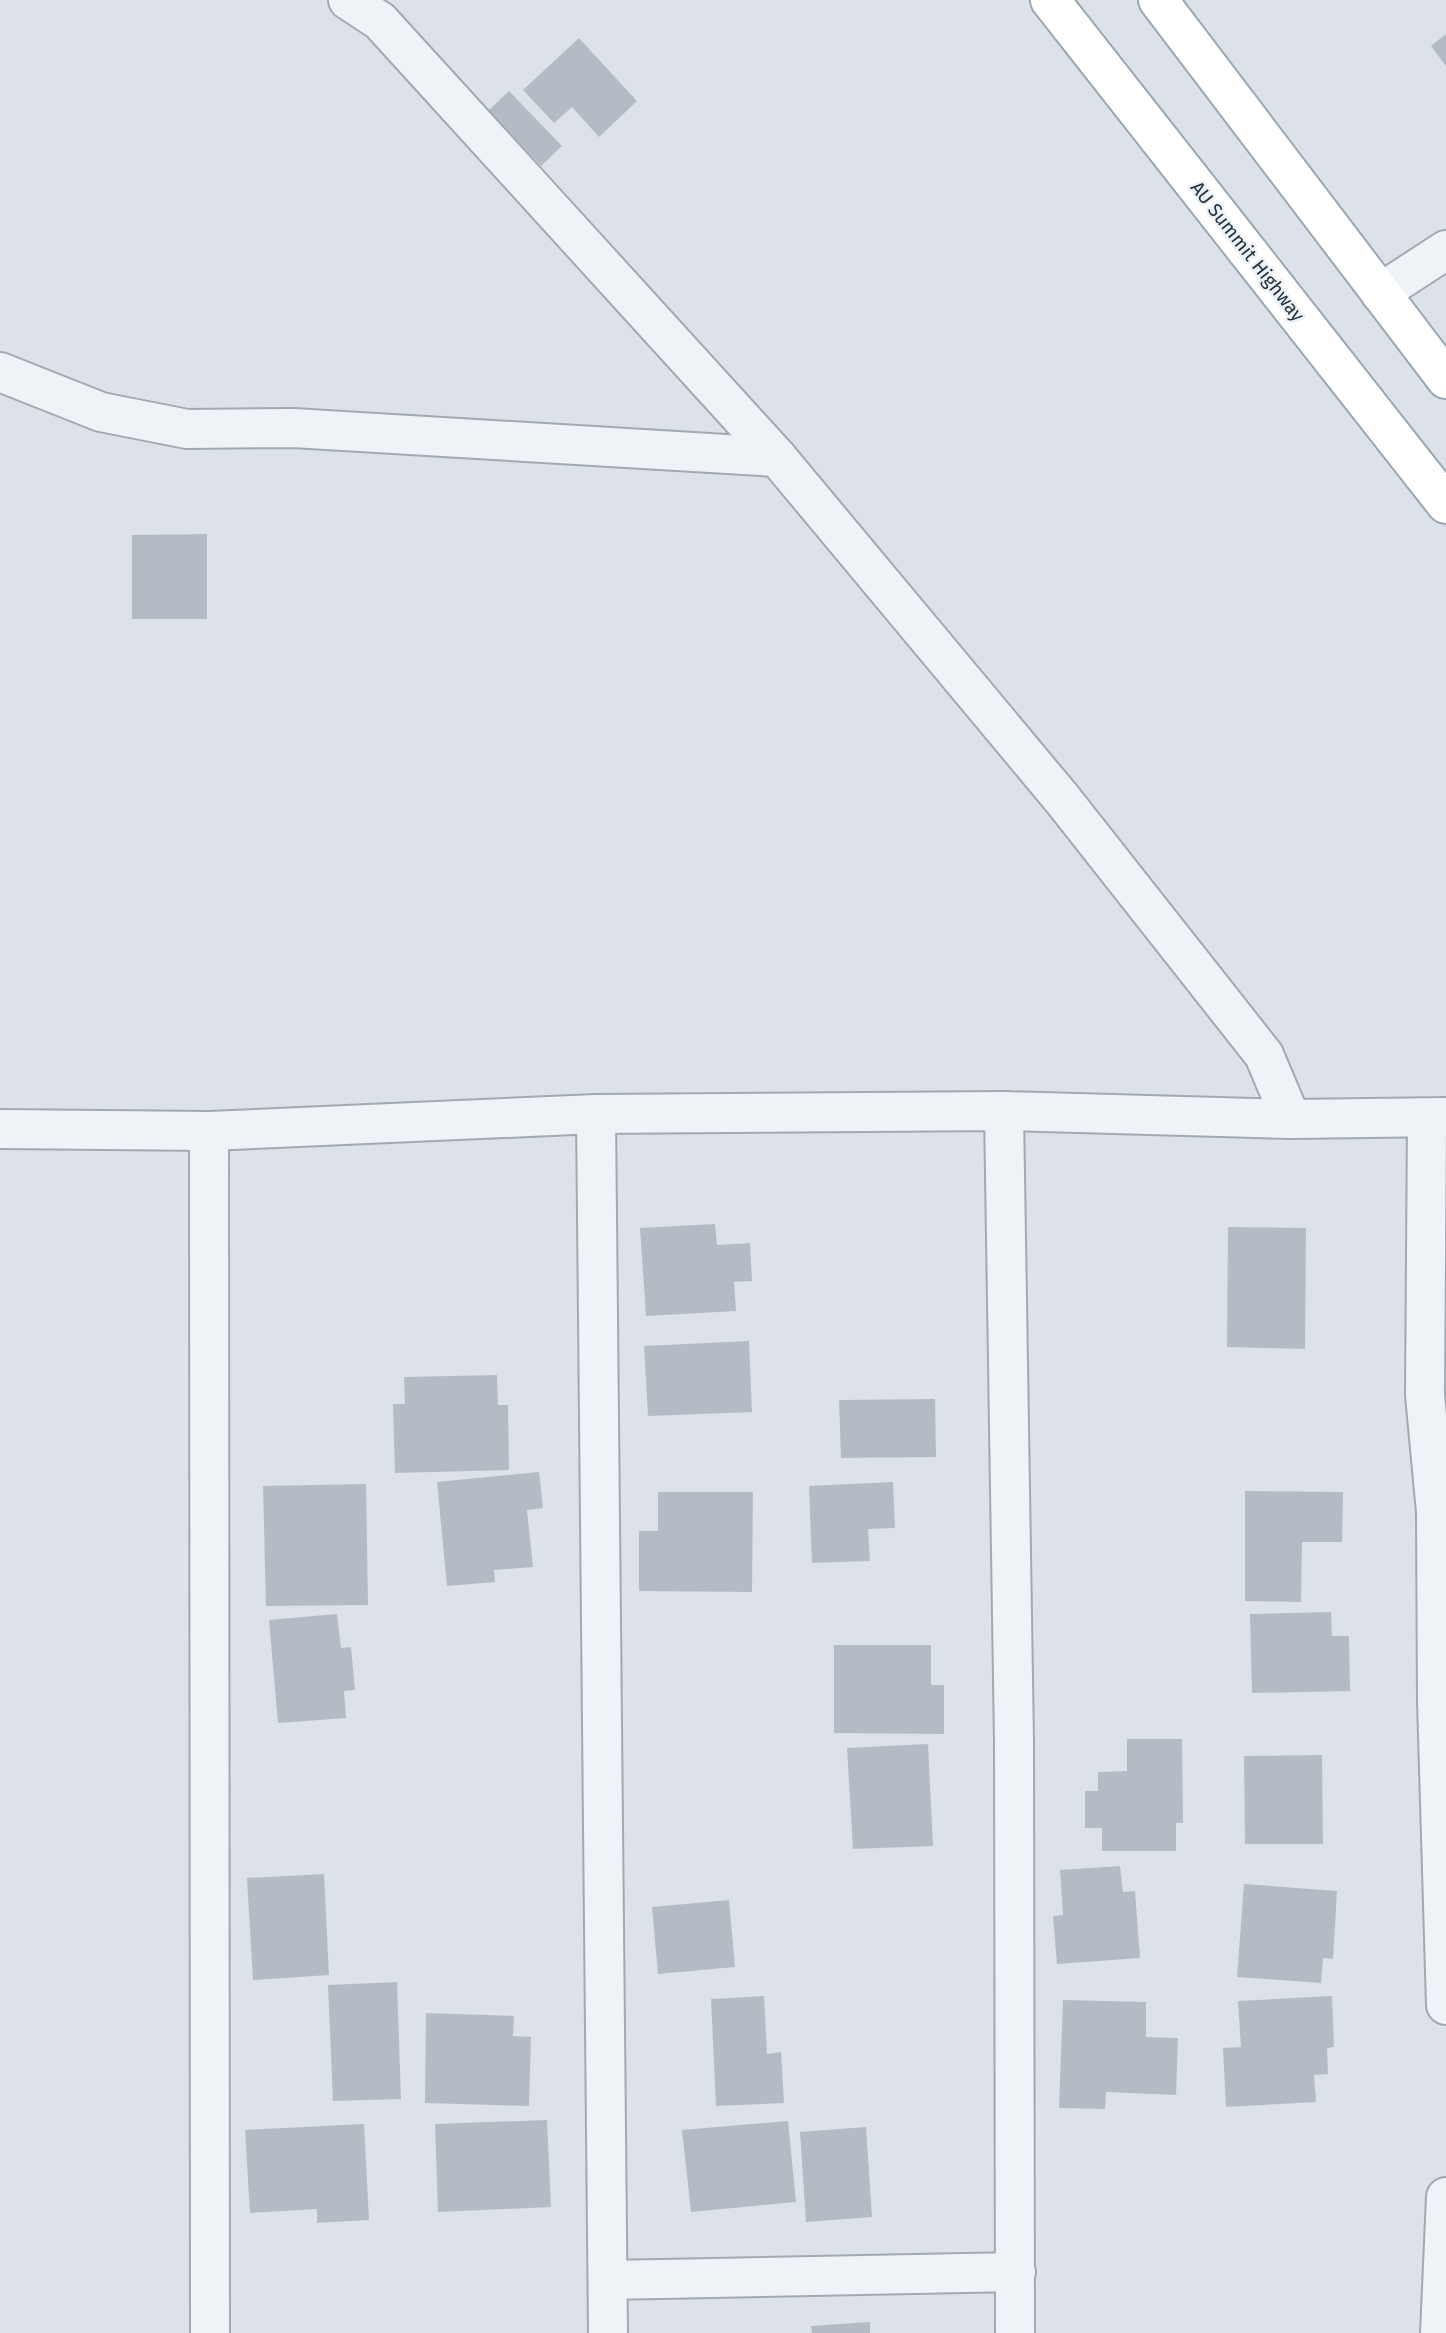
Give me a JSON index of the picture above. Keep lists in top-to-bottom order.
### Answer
{
  "streets": {
    "main road": ["AU Summit Highway"]
  }
}
